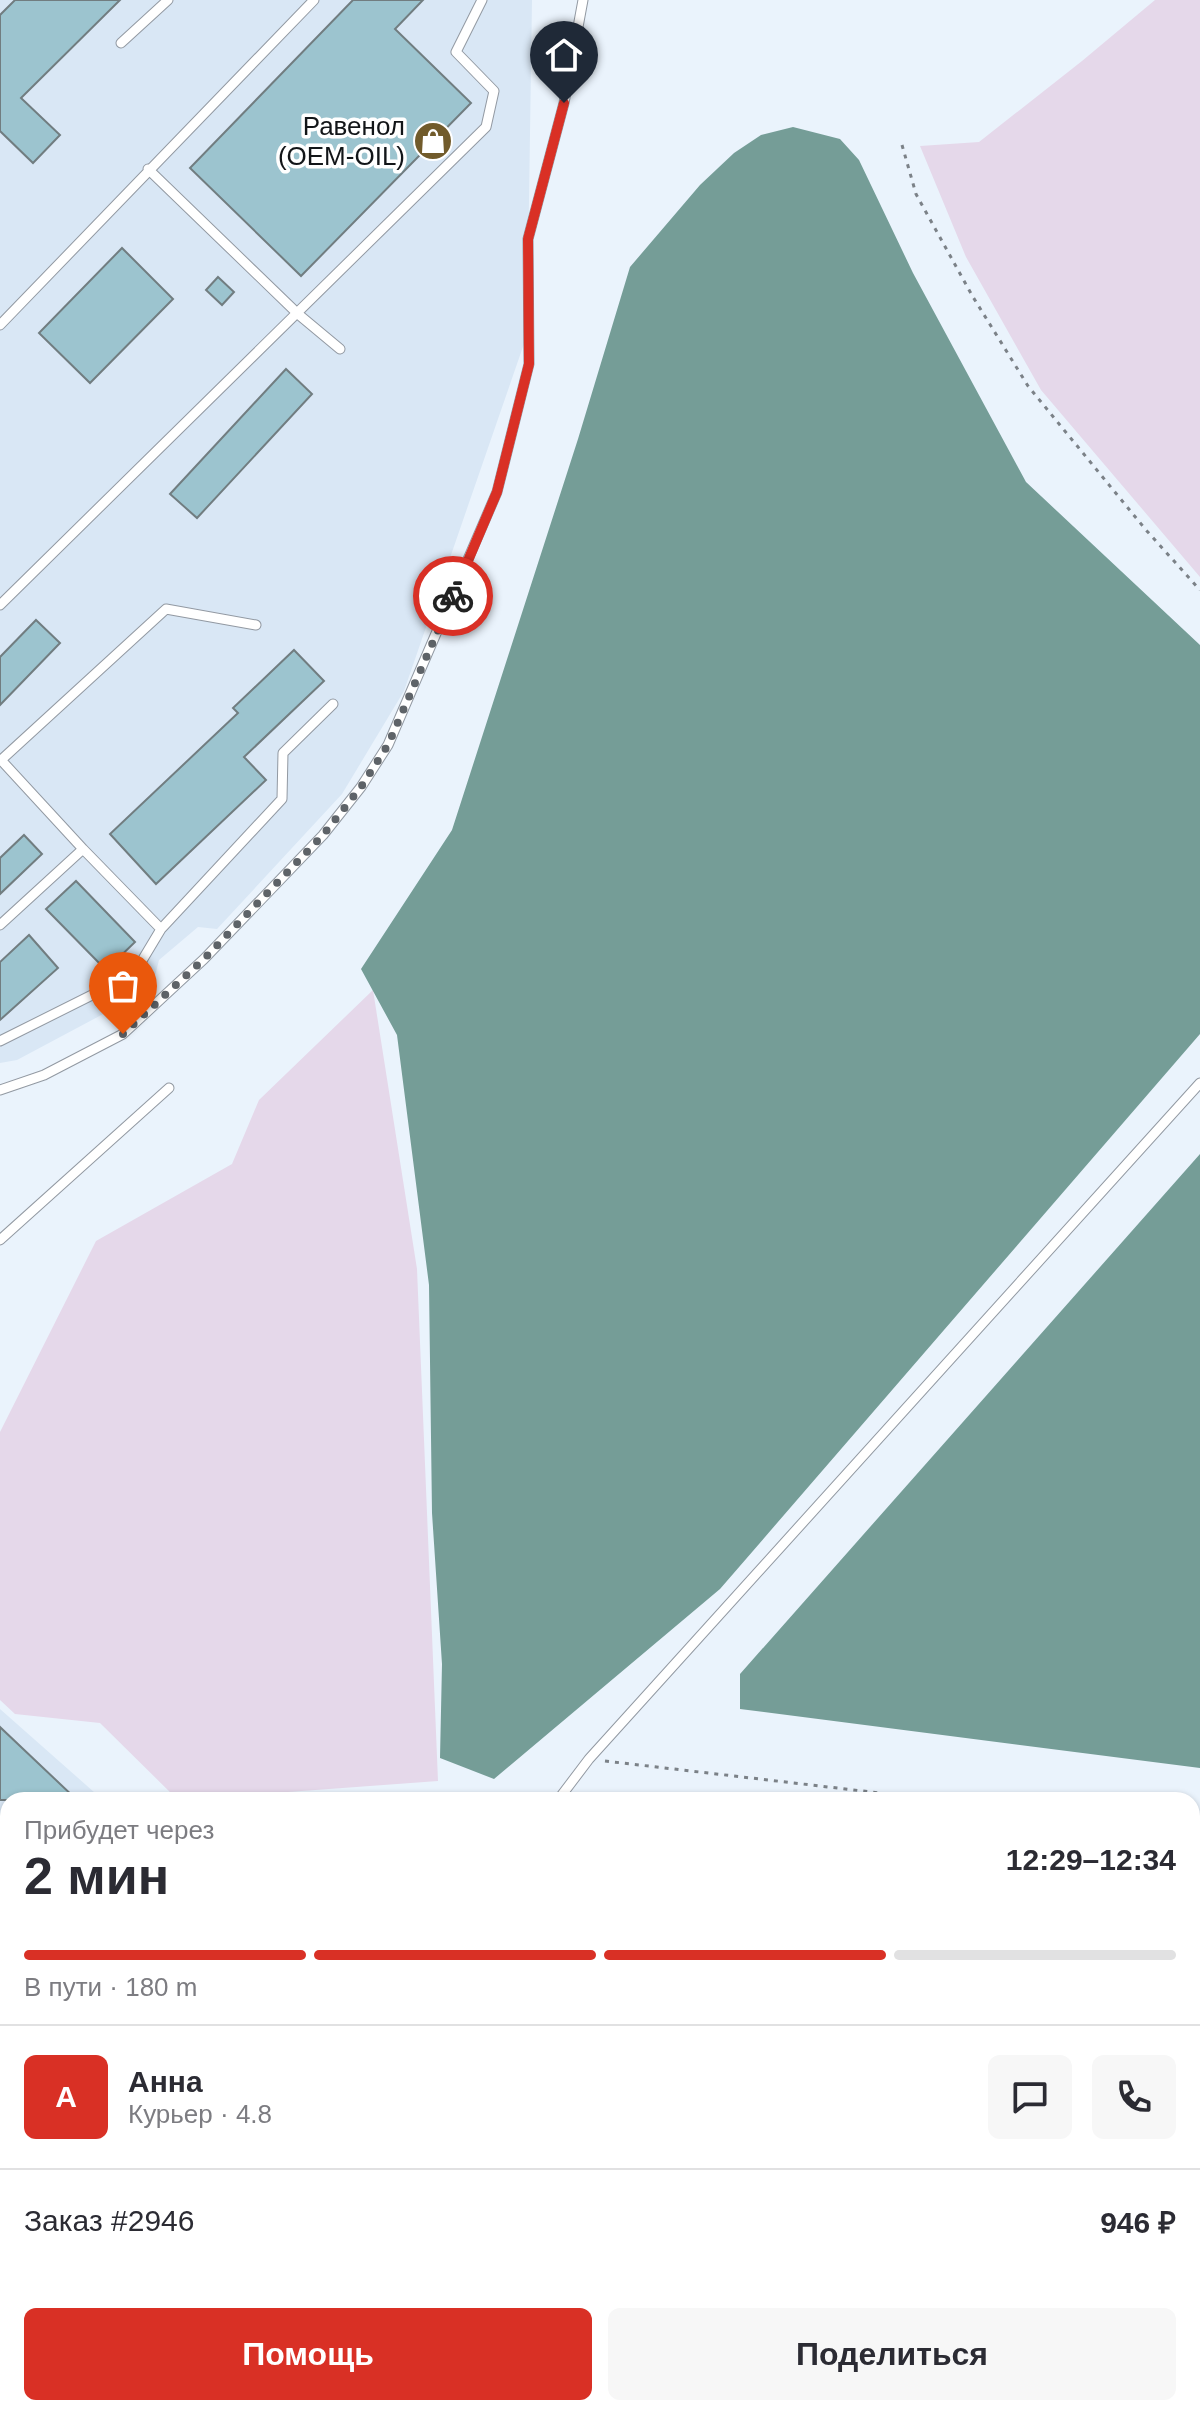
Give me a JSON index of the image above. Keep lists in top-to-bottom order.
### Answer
{
  "places": {
    "shop": ["Равенол (OEM-OIL)"]
  },
  "page": {
    "heading": ["2 мин", "Прибудет через", "12:29–12:34"],
    "panel": [
      "Анна",
      "Курьер · 4.8",
      "Заказ #2946",
      "946 ₽"
    ],
    "bar": "В пути · 180 m",
    "round": "А",
    "buttons": ["Помощь", "Поделиться"]
  }
}
